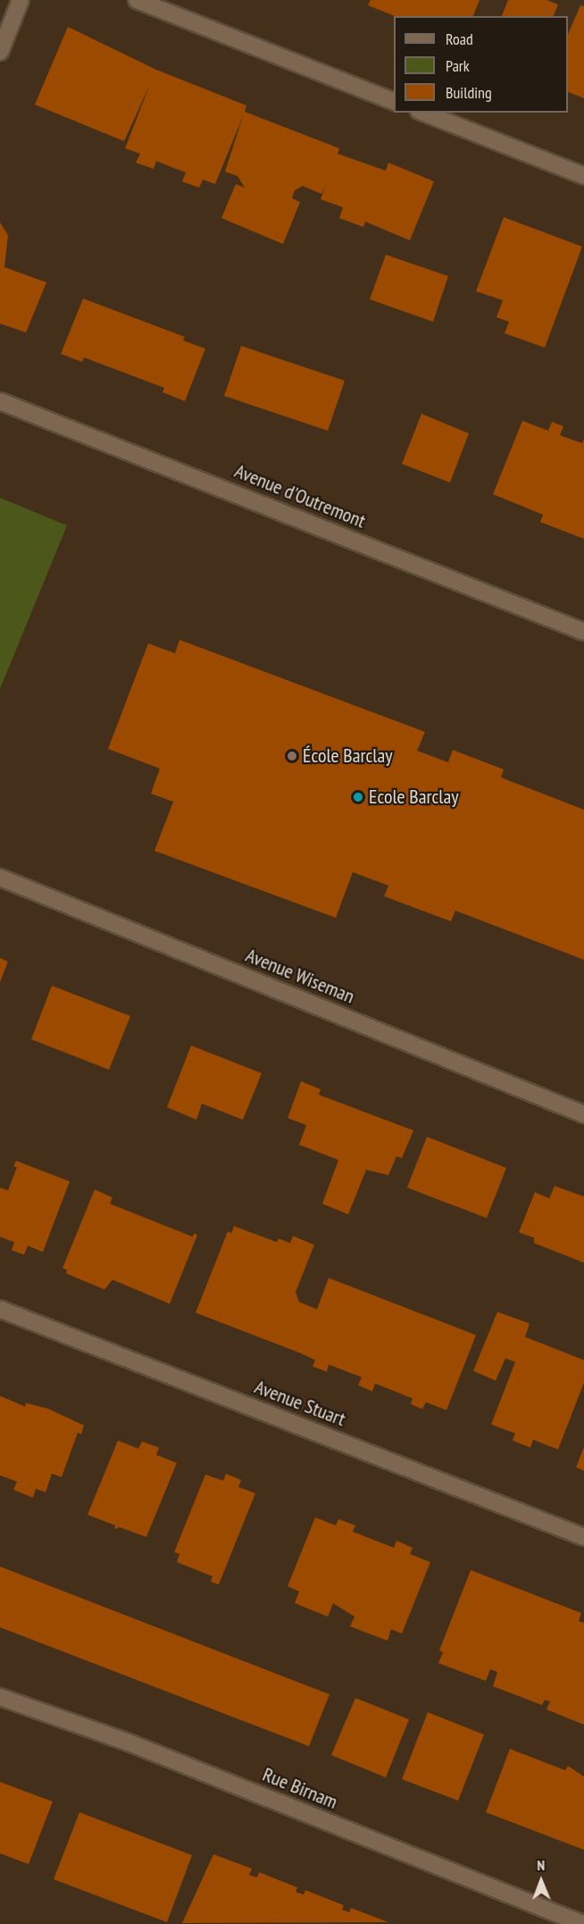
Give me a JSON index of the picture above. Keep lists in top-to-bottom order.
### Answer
{
  "streets": {
    "street": [
      "Avenue d'Outremont",
      "Avenue Wiseman",
      "Avenue Stuart",
      "Rue Birnam"
    ]
  },
  "places": ["École Barclay", "Ecole Barclay"],
  "legend": ["Road", "Park", "Building"],
  "north": "top"
}
